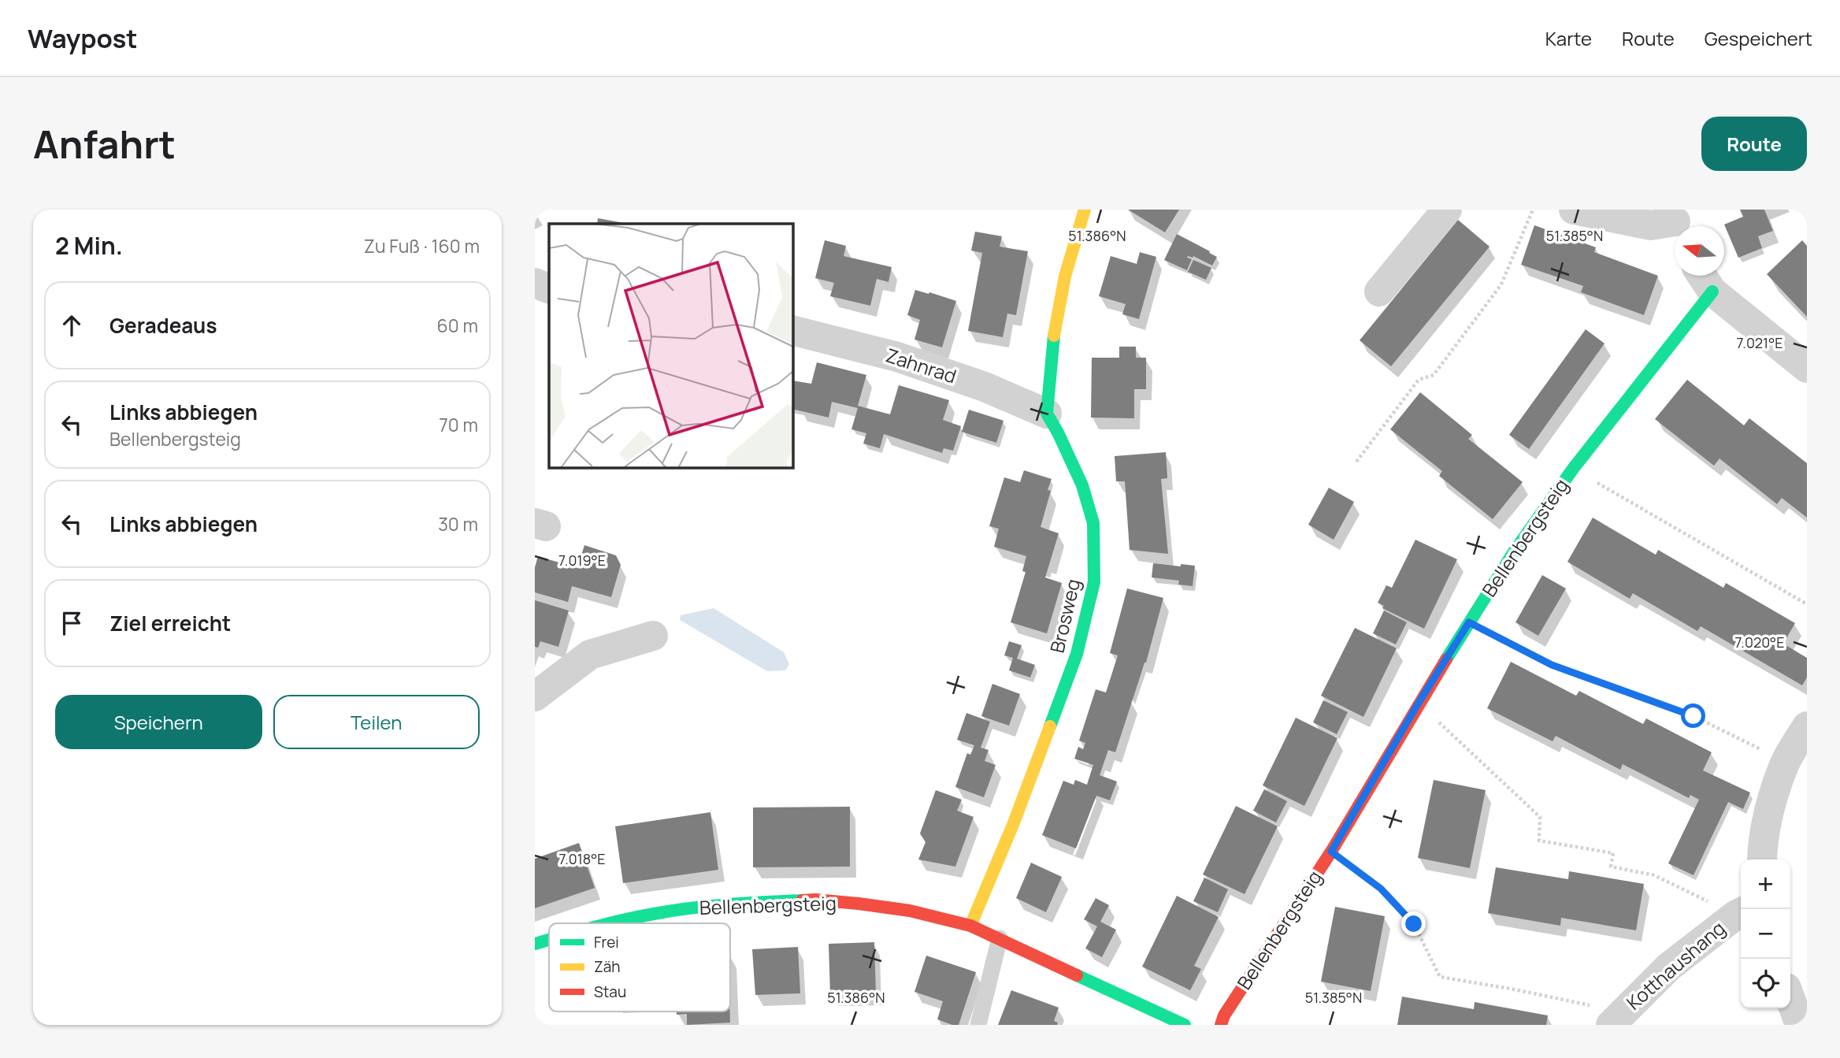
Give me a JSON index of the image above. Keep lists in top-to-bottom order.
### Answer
{
  "streets": {
    "street": [
      "Zahnrad",
      "Bellenbergsteig",
      "Brosweg",
      "Kotthaushang"
    ]
  },
  "crossings": [
    ["Zahnrad", "Brosweg"],
    ["Bellenbergsteig", "Brosweg"]
  ],
  "legend": ["Frei", "Zäh", "Stau"],
  "north": "left",
  "page": {
    "header": "Waypost",
    "nav": ["Karte", "Route", "Gespeichert"],
    "buttons": [
      "Route",
      ["Speichern", "Teilen"]
    ],
    "title": "Anfahrt",
    "heading": ["2 Min.", "Zu Fuß · 160 m"],
    "list": [
      ["Geradeaus", "60 m"],
      ["Links abbiegen", "Bellenbergsteig", "70 m"],
      ["Links abbiegen", "30 m"],
      "Ziel erreicht"
    ],
    "map_buttons": ["+", "−"]
  },
  "coordinates": [
    "51.386°N",
    "51.385°N",
    "7.021°E",
    "7.019°E",
    "7.020°E",
    "7.018°E"
  ]
}
